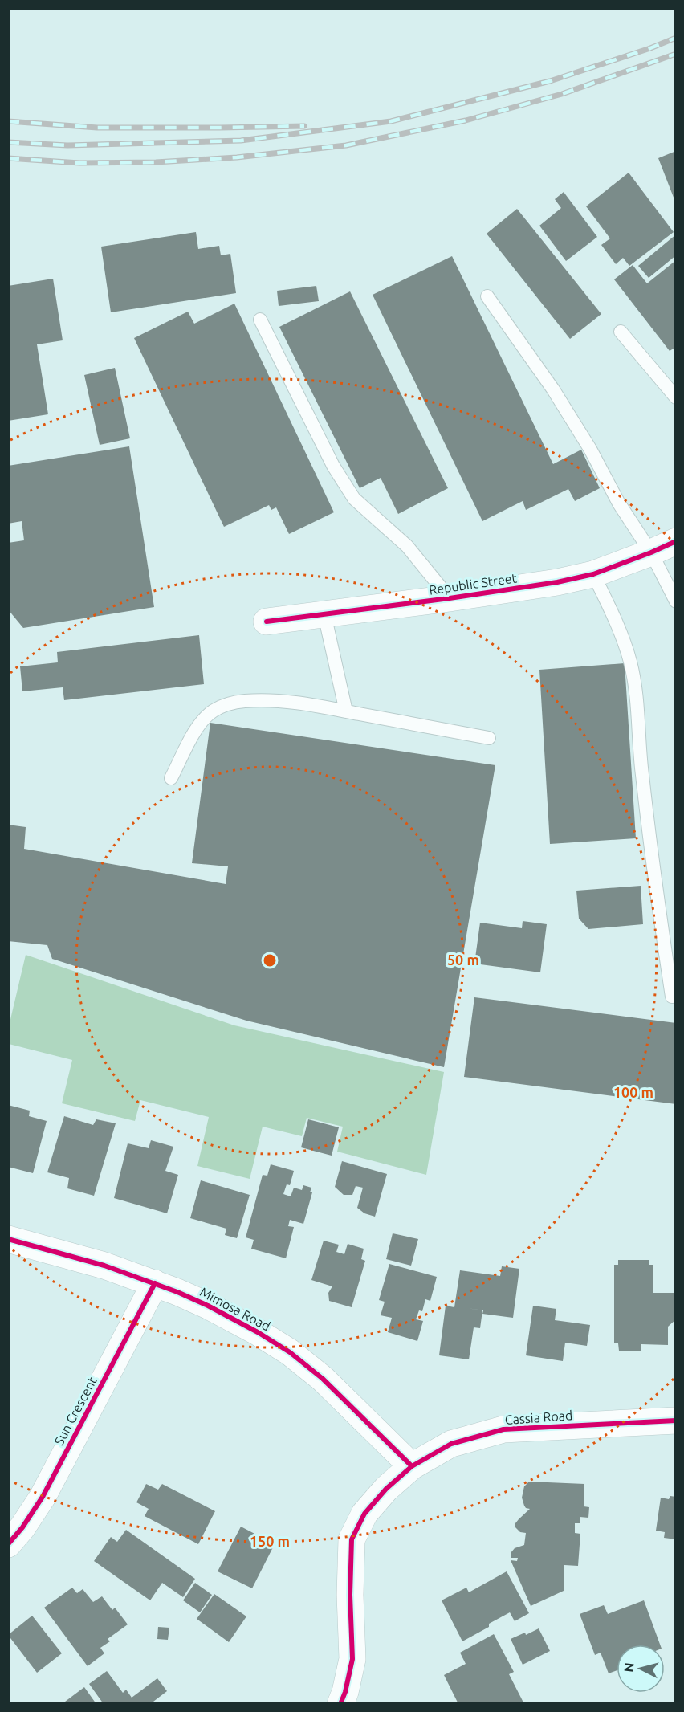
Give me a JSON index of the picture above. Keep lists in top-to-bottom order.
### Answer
{
  "streets": {
    "street": [
      "Republic Street",
      "Mimosa Road",
      "Sun Crescent",
      "Cassia Road"
    ]
  },
  "crossings": [
    ["Mimosa Road", "Sun Crescent"],
    ["Mimosa Road", "Cassia Road"]
  ],
  "north": "left",
  "rings": ["50 m", "100 m", "150 m"]
}
